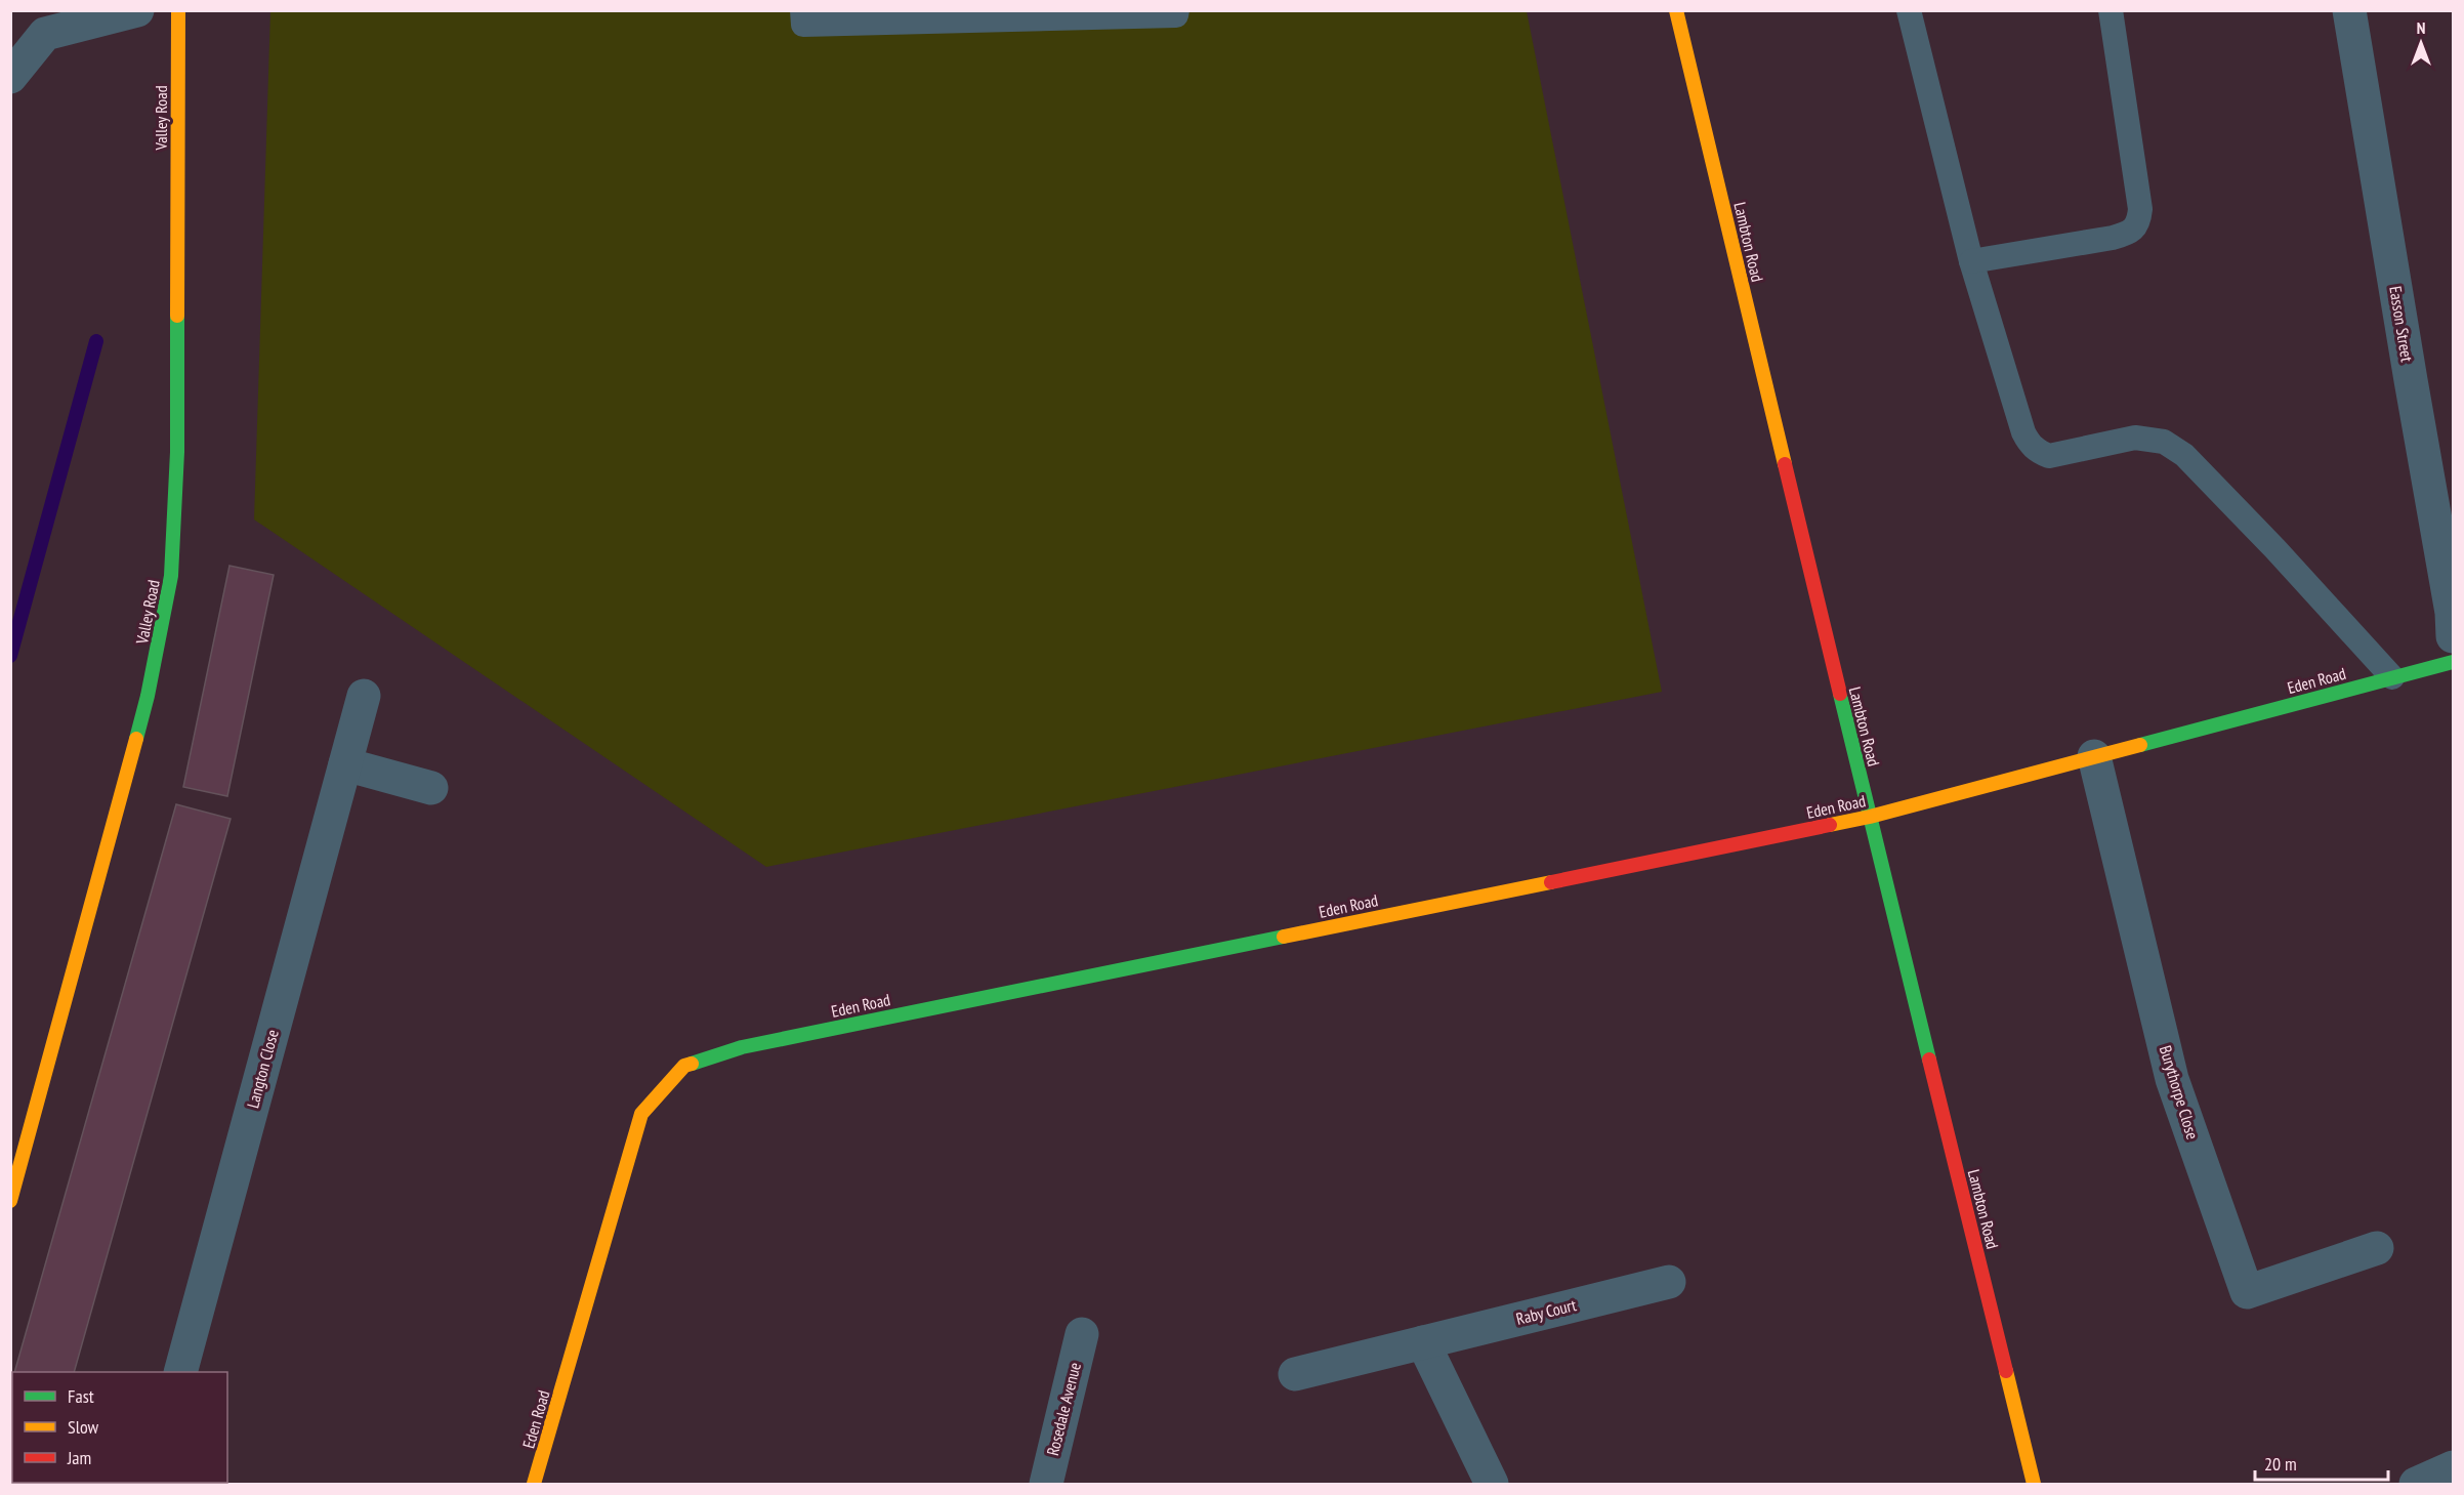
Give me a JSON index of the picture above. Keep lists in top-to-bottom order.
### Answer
{
  "streets": {
    "street": [
      "Valley Road",
      "Lambton Road",
      "Easson Street",
      "Eden Road",
      "Langton Close",
      "Burythorpe Close",
      "Raby Court",
      "Rosedale Avenue"
    ]
  },
  "crossings": [
    ["Lambton Road", "Eden Road"],
    ["Eden Road", "Burythorpe Close"]
  ],
  "legend": ["Fast", "Slow", "Jam"],
  "scale_bar": "20 m",
  "north": "top"
}
